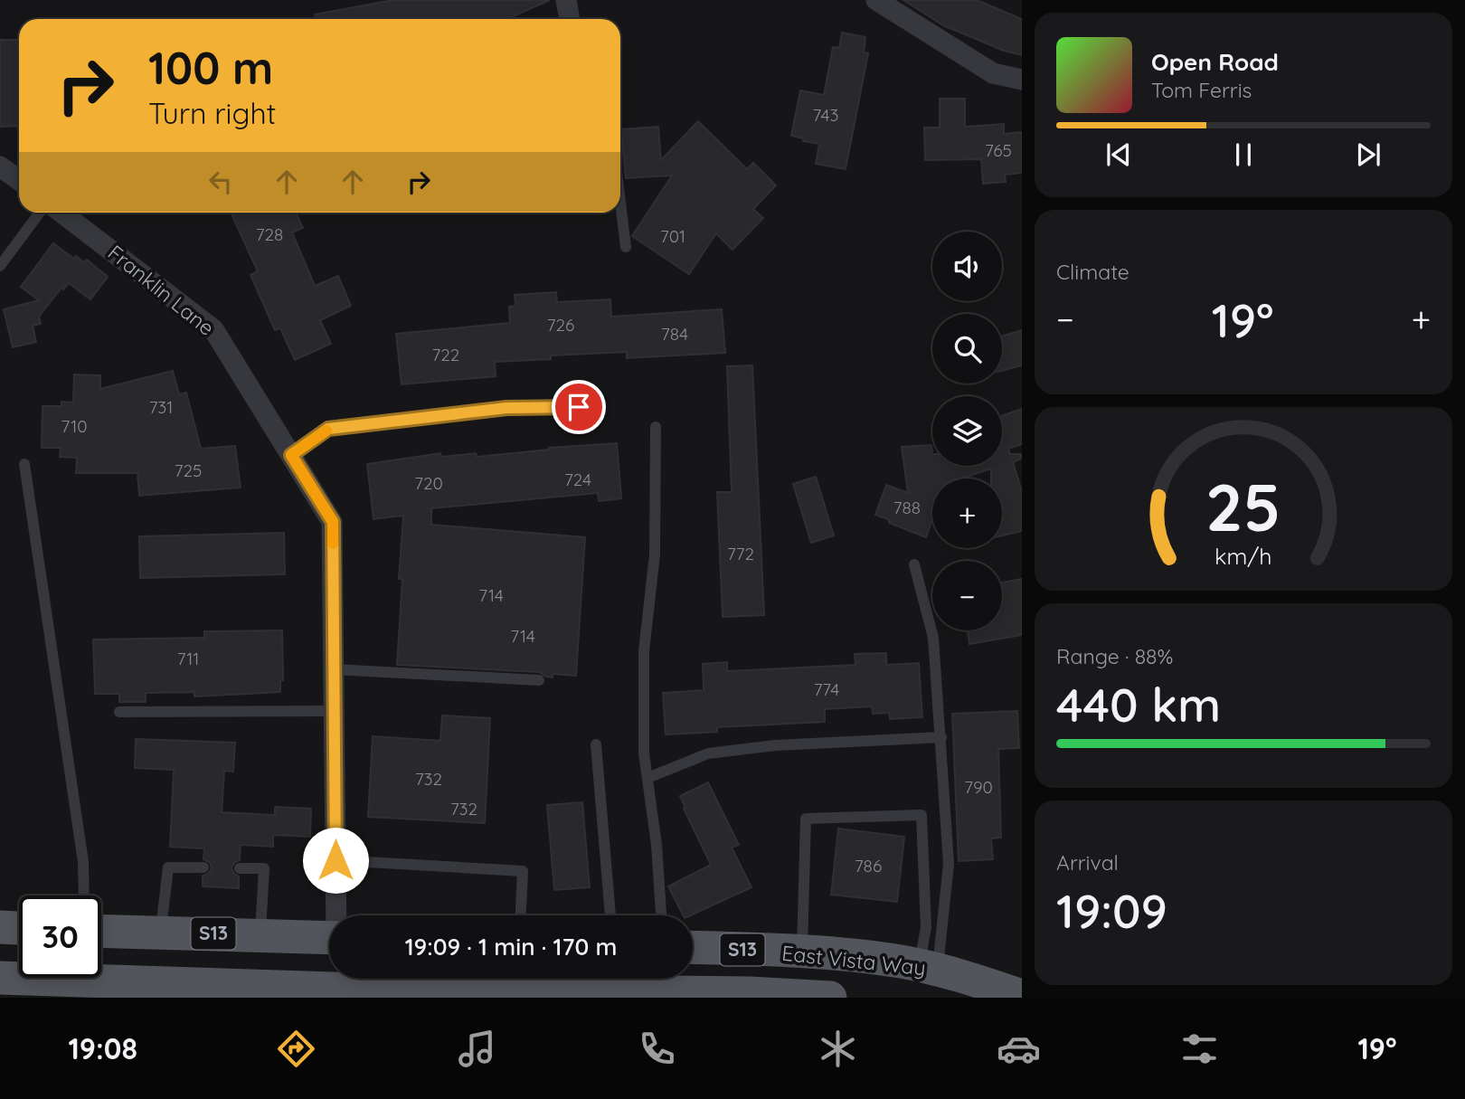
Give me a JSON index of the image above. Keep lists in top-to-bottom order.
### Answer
{
  "streets": {
    "main road": ["S13", "East Vista Way"],
    "street": ["Franklin Lane"]
  },
  "house_numbers": [
    "743",
    "765",
    "728",
    "701",
    "726",
    "784",
    "722",
    "731",
    "710",
    "725",
    "724",
    "720",
    "788",
    "772",
    "714",
    "714",
    "711",
    "774",
    "732",
    "790",
    "732",
    "786"
  ],
  "page": {
    "turn": ["100 m", "Turn right"],
    "song": ["Open Road", "Tom Ferris"],
    "tile": [
      "Climate",
      ["Range · 88%", "440 km"],
      ["Arrival", "19:09"]
    ],
    "map_buttons": ["+", "−"],
    "heat": ["−", "19°", "+"],
    "limit": "30",
    "trip": "19:09 · 1 min · 170 m",
    "tabs": ["19:08", "19°"],
    "gauge": ["25", "km/h"]
  }
}
